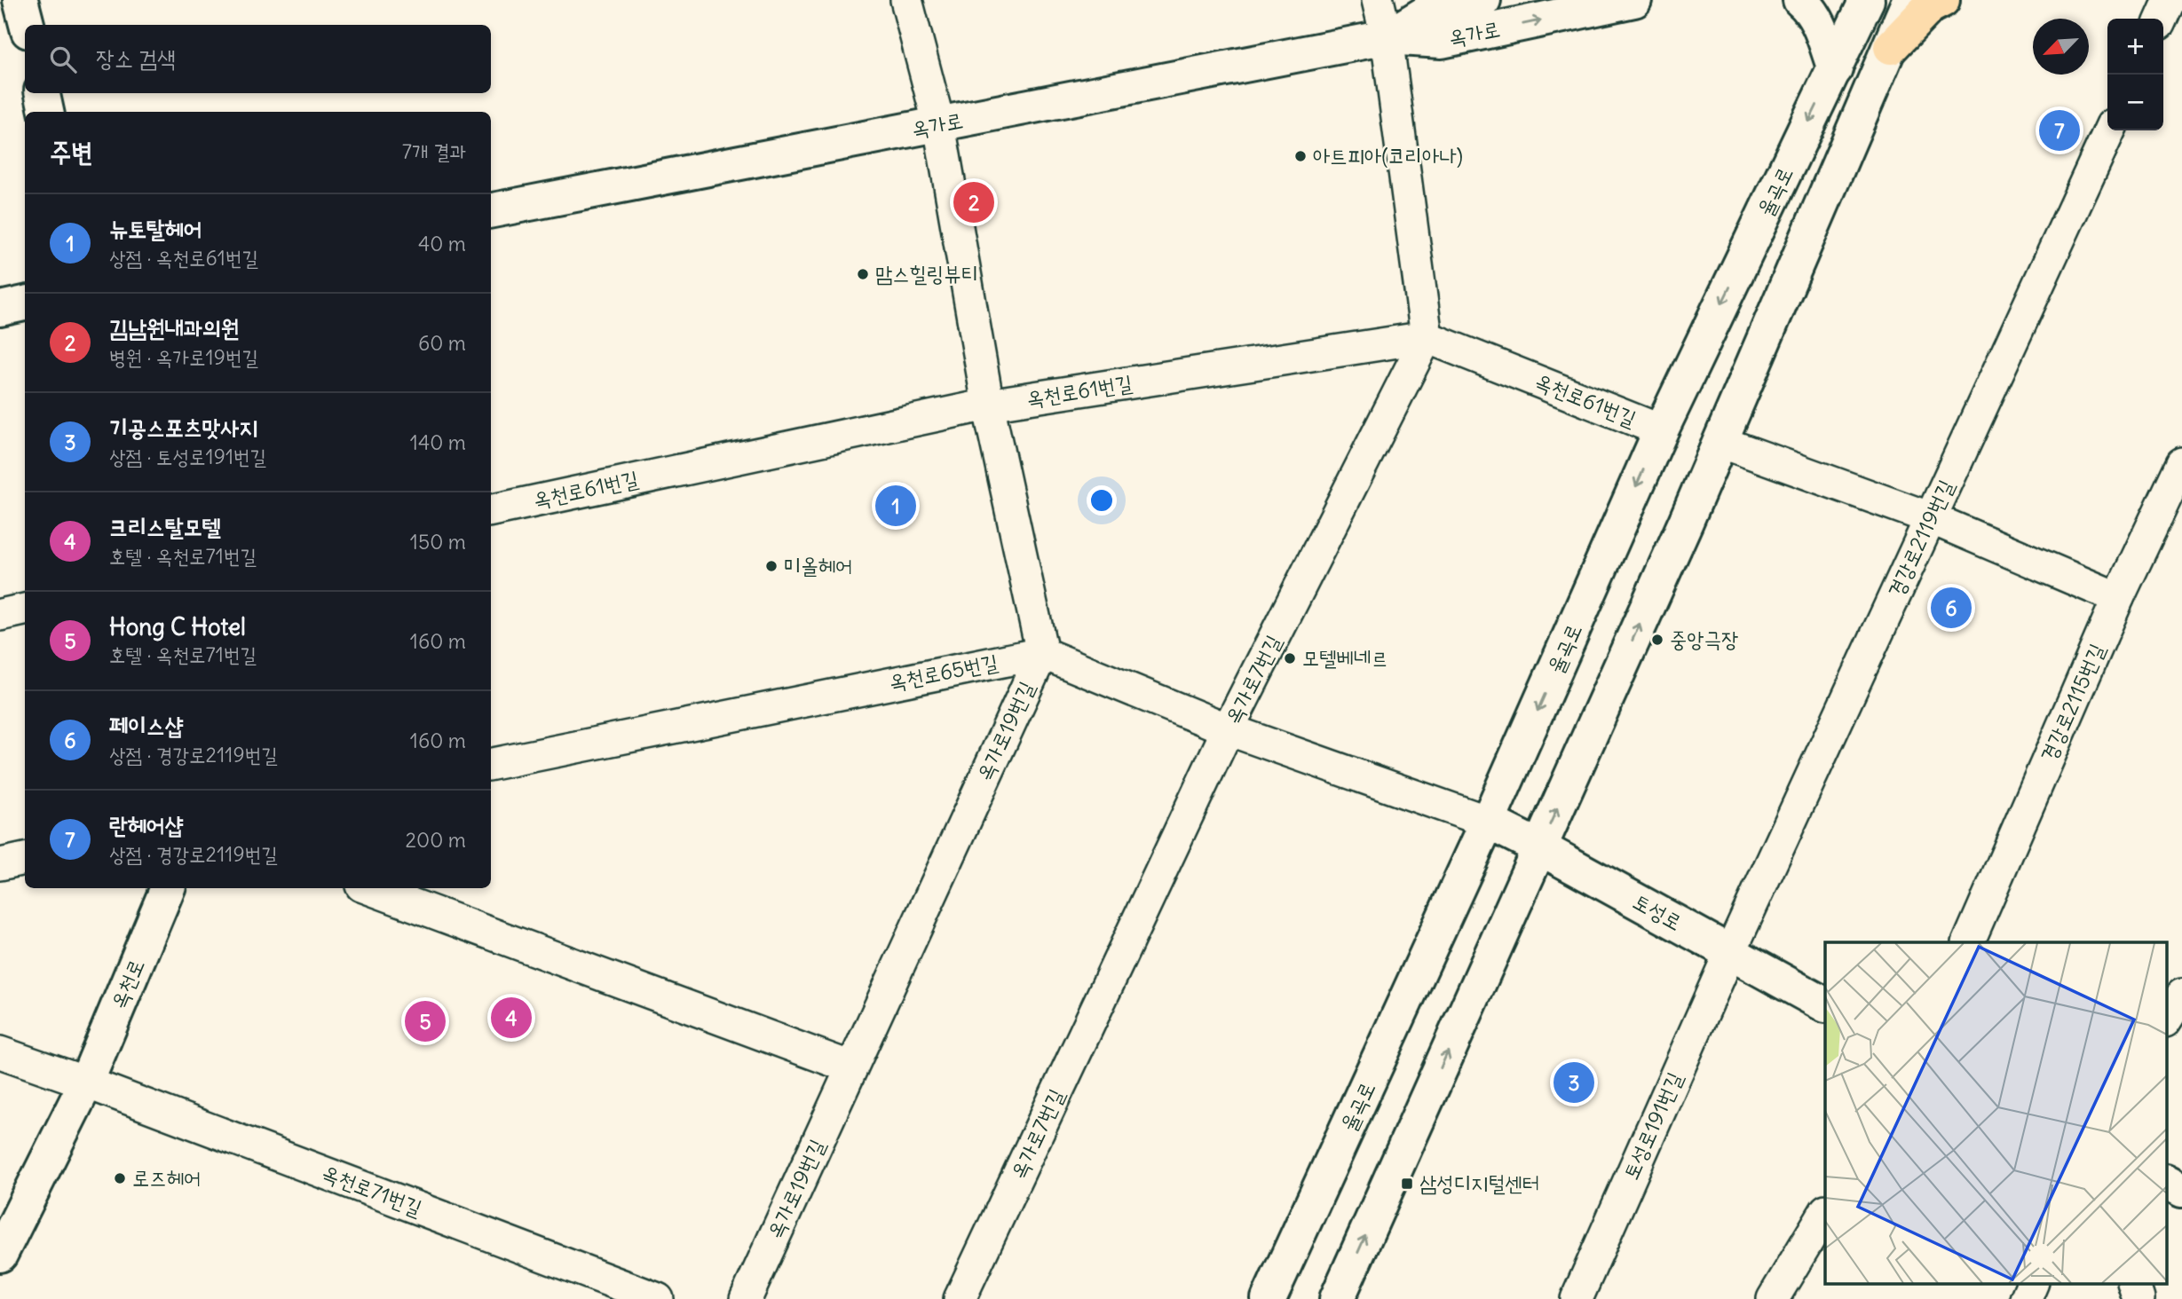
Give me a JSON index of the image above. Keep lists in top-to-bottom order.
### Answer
{
  "streets": {
    "street": [
      "옥가로",
      "율곡로",
      "옥천로61번길",
      "경강로2119번길",
      "옥천로65번길",
      "옥가로7번길",
      "경강로2115번길",
      "옥가로19번길",
      "토성로",
      "옥천로",
      "토성로191번길",
      "옥천로71번길"
    ]
  },
  "crossings": [
    ["옥가로", "옥가로19번길"],
    ["율곡로", "옥천로61번길"],
    ["율곡로", "토성로"],
    ["옥천로61번길", "옥가로7번길"],
    ["옥천로61번길", "옥가로19번길"],
    ["경강로2119번길", "토성로"],
    ["경강로2119번길", "토성로191번길"],
    ["옥천로65번길", "옥가로19번길"],
    ["토성로", "토성로191번길"],
    ["옥천로", "옥천로71번길"]
  ],
  "places": {
    "other": [
      "아트피아(코리아나)",
      "맘스힐링뷰티",
      "미올헤어",
      "중앙극장",
      "모텔베네르",
      "로즈헤어"
    ],
    "transit": ["삼성디지털센터"]
  },
  "north": "bottom left",
  "page": {
    "map_buttons": ["+", "−"],
    "search": "장소 검색",
    "pins": [
      "7",
      "2",
      "1",
      "6",
      "4",
      "5",
      "3"
    ],
    "heading": ["주변", "7개 결과"],
    "list": [
      {
        "mark": "1",
        "name": "뉴토탈헤어",
        "note": "상점 · 옥천로61번길",
        "value": "40 m"
      },
      {
        "mark": "2",
        "name": "김남원내과의원",
        "note": "병원 · 옥가로19번길",
        "value": "60 m"
      },
      {
        "mark": "3",
        "name": "기공스포츠맛사지",
        "note": "상점 · 토성로191번길",
        "value": "140 m"
      },
      {
        "mark": "4",
        "name": "크리스탈모텔",
        "note": "호텔 · 옥천로71번길",
        "value": "150 m"
      },
      {
        "mark": "5",
        "name": "Hong C Hotel",
        "note": "호텔 · 옥천로71번길",
        "value": "160 m"
      },
      {
        "mark": "6",
        "name": "페이스샵",
        "note": "상점 · 경강로2119번길",
        "value": "160 m"
      },
      {
        "mark": "7",
        "name": "란헤어샵",
        "note": "상점 · 경강로2119번길",
        "value": "200 m"
      }
    ]
  }
}
